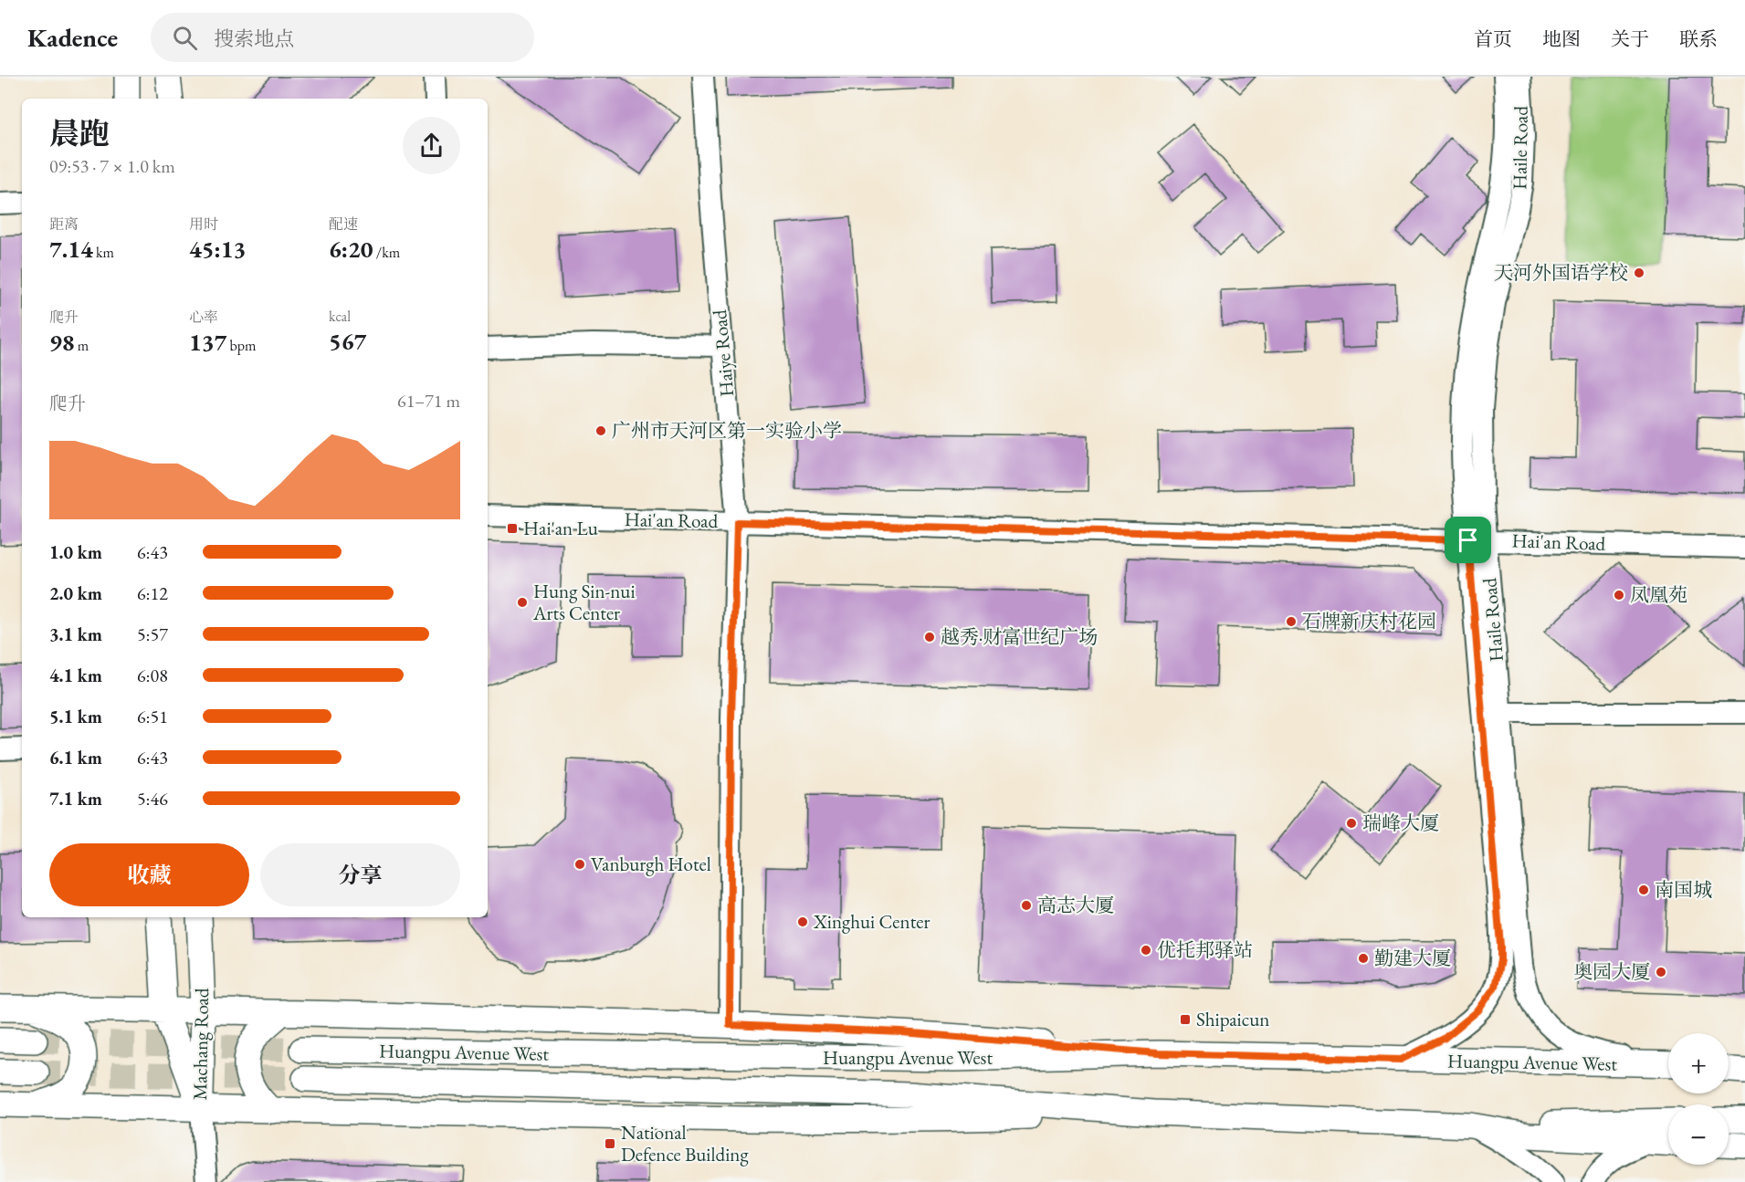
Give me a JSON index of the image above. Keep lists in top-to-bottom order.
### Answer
{
  "streets": {
    "main road": ["Machang Road", "Huangpu Avenue West"],
    "street": ["Haile Road", "Haiye Road", "Hai'an Road"]
  },
  "crossings": [
    ["Haile Road", "Hai'an Road"],
    ["Haile Road", "Huangpu Avenue West"],
    ["Haiye Road", "Hai'an Road"]
  ],
  "places": {
    "other": [
      "天河外国语学校",
      "广州市天河区第一实验小学",
      "凤凰苑",
      "Hung Sin-nui Arts Center",
      "石牌新庆村花园",
      "越秀·财富世纪广场",
      "瑞峰大厦",
      "Vanburgh Hotel",
      "南国城",
      "高志大厦",
      "Xinghui Center",
      "优托邦驿站",
      "勤建大厦",
      "奥园大厦"
    ],
    "transit": ["Hai'an Lu", "Shipaicun", "National Defence Building"]
  },
  "page": {
    "header": "Kadence",
    "search": "搜索地点",
    "nav": [
      "首页",
      "地图",
      "关于",
      "联系"
    ],
    "heading": ["晨跑", "09:53 · 7 × 1.0 km"],
    "stats": [
      ["距离", "7.14 km"],
      ["用时", "45:13"],
      ["配速", "6:20 /km"],
      ["爬升", "98 m"],
      ["心率", "137 bpm"],
      ["kcal", "567"]
    ],
    "chart": ["爬升", "61–71 m"],
    "list": [
      {
        "name": "1.0 km",
        "note": "6:43"
      },
      {
        "name": "2.0 km",
        "note": "6:12"
      },
      {
        "name": "3.1 km",
        "note": "5:57"
      },
      {
        "name": "4.1 km",
        "note": "6:08"
      },
      {
        "name": "5.1 km",
        "note": "6:51"
      },
      {
        "name": "6.1 km",
        "note": "6:43"
      },
      {
        "name": "7.1 km",
        "note": "5:46"
      }
    ],
    "buttons": ["收藏", "分享"],
    "map_buttons": ["+", "−"]
  }
}
